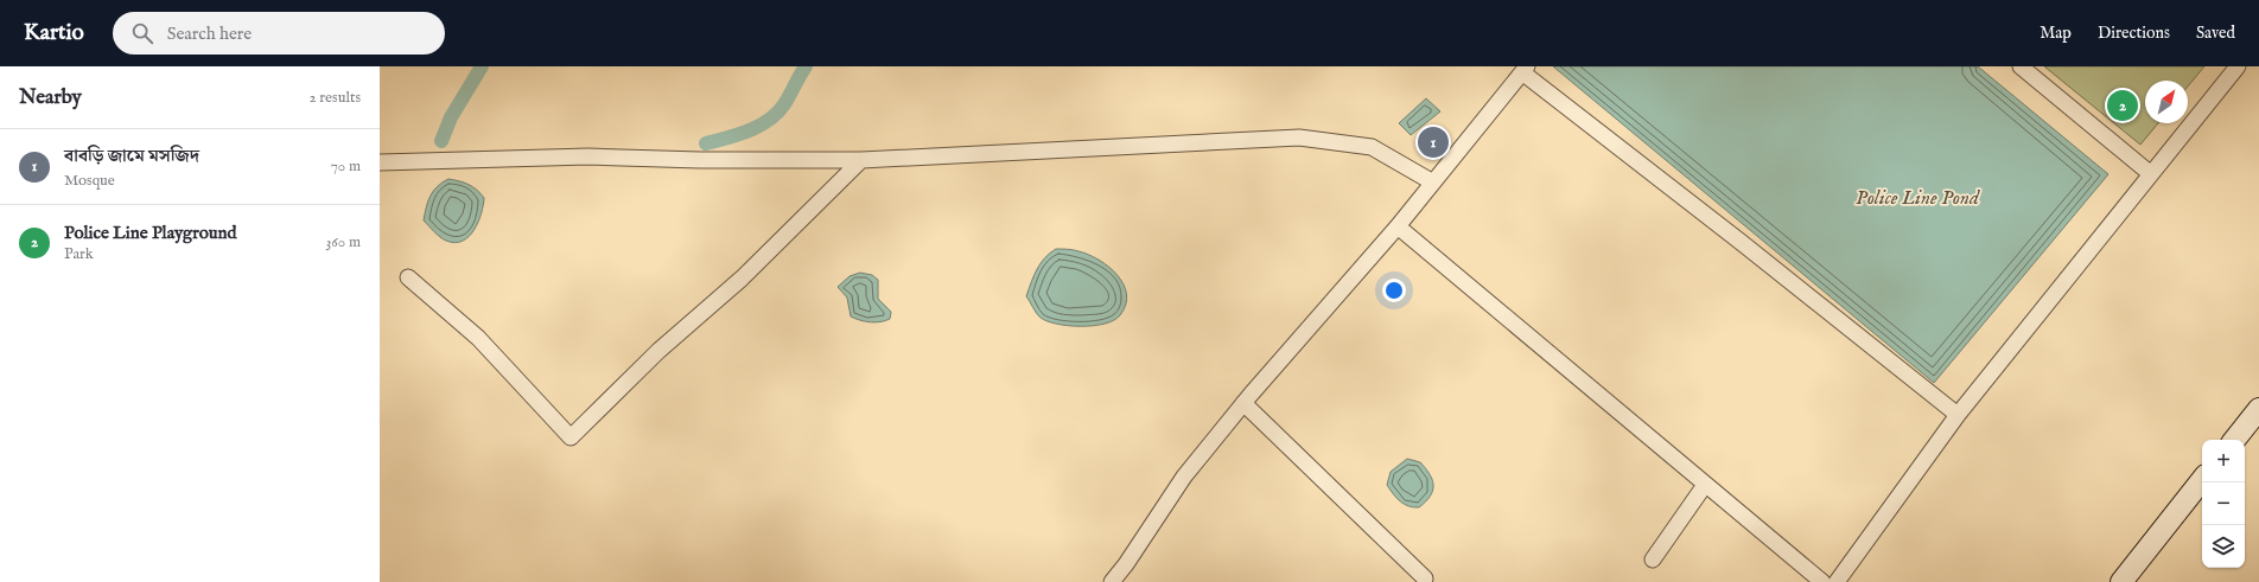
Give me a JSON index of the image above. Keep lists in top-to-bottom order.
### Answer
{
  "water": ["Police Line Pond"],
  "north": "top right",
  "page": {
    "header": "Kartio",
    "search": "Search here",
    "nav": ["Map", "Directions", "Saved"],
    "heading": ["Nearby", "2 results"],
    "pins": ["2", "1"],
    "list": [
      {
        "mark": "1",
        "name": "বাবড়ি জামে মসজিদ",
        "note": "Mosque",
        "value": "70 m"
      },
      {
        "mark": "2",
        "name": "Police Line Playground",
        "note": "Park",
        "value": "360 m"
      }
    ],
    "map_buttons": ["+", "−"]
  }
}
